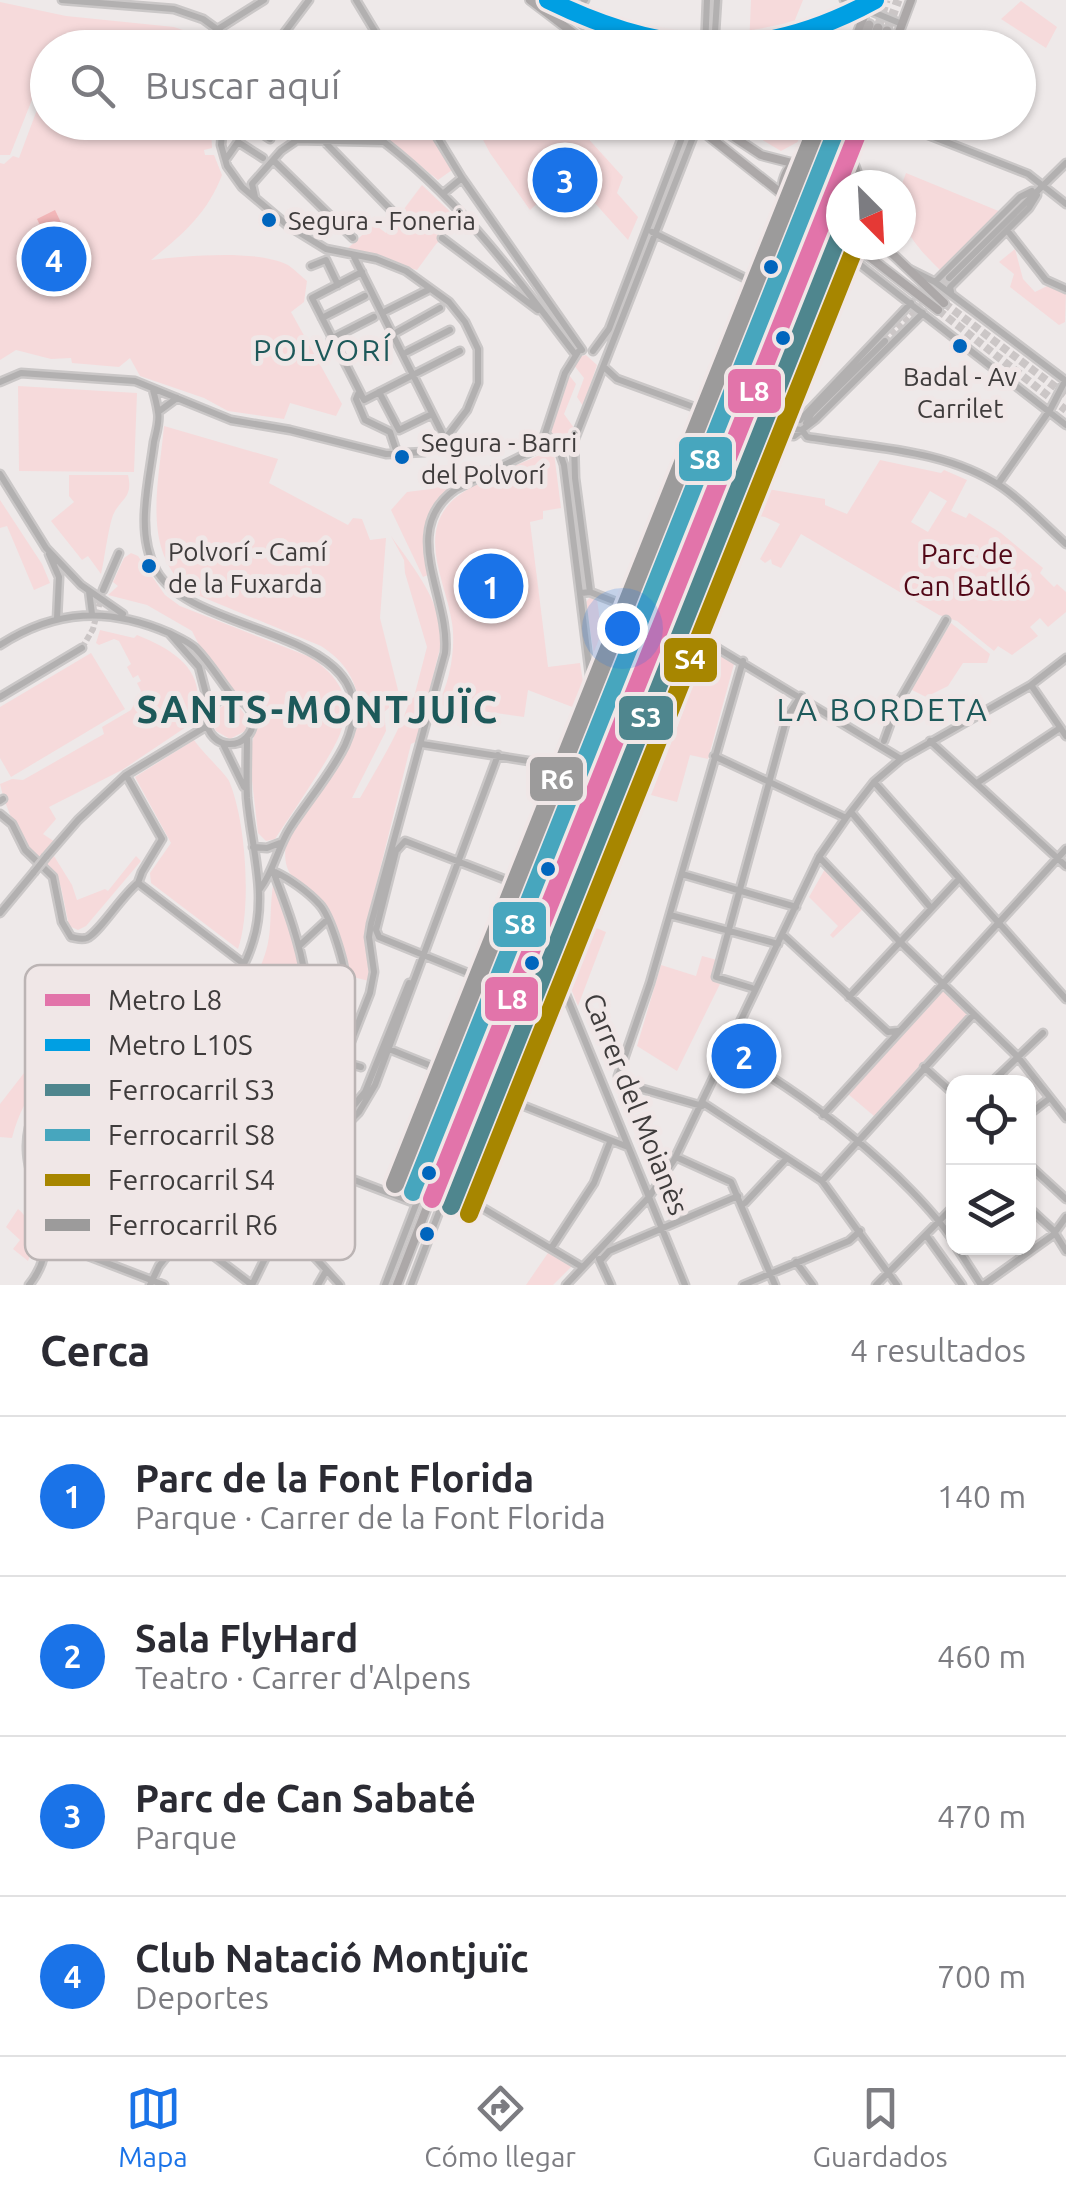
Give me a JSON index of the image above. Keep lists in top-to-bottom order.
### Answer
{
  "streets": {
    "street": ["Carrer del Moianès"]
  },
  "districts": ["POLVORÍ", "SANTS-MONTJUÏC", "LA BORDETA"],
  "parks": ["Parc de Can Batlló"],
  "places": [
    "Segura - Foneria",
    "Badal - Av Carrilet",
    "Segura - Barri del Polvorí",
    "Polvorí - Camí de la Fuxarda"
  ],
  "lines": [
    "metro line L10S",
    "metro line L8",
    "rail line S8",
    "rail line R6",
    "rail line S3",
    "rail line S4"
  ],
  "legend": [
    "Metro L8",
    "Metro L10S",
    "Ferrocarril S3",
    "Ferrocarril S8",
    "Ferrocarril S4",
    "Ferrocarril R6"
  ],
  "north": "bottom right",
  "page": {
    "search": "Buscar aquí",
    "pins": [
      "3",
      "4",
      "1",
      "2"
    ],
    "heading": ["Cerca", "4 resultados"],
    "list": [
      {
        "mark": "1",
        "name": "Parc de la Font Florida",
        "note": "Parque · Carrer de la Font Florida",
        "value": "140 m"
      },
      {
        "mark": "2",
        "name": "Sala FlyHard",
        "note": "Teatro · Carrer d'Alpens",
        "value": "460 m"
      },
      {
        "mark": "3",
        "name": "Parc de Can Sabaté",
        "note": "Parque",
        "value": "470 m"
      },
      {
        "mark": "4",
        "name": "Club Natació Montjuïc",
        "note": "Deportes",
        "value": "700 m"
      }
    ],
    "nav": ["Mapa", "Cómo llegar", "Guardados"]
  }
}
